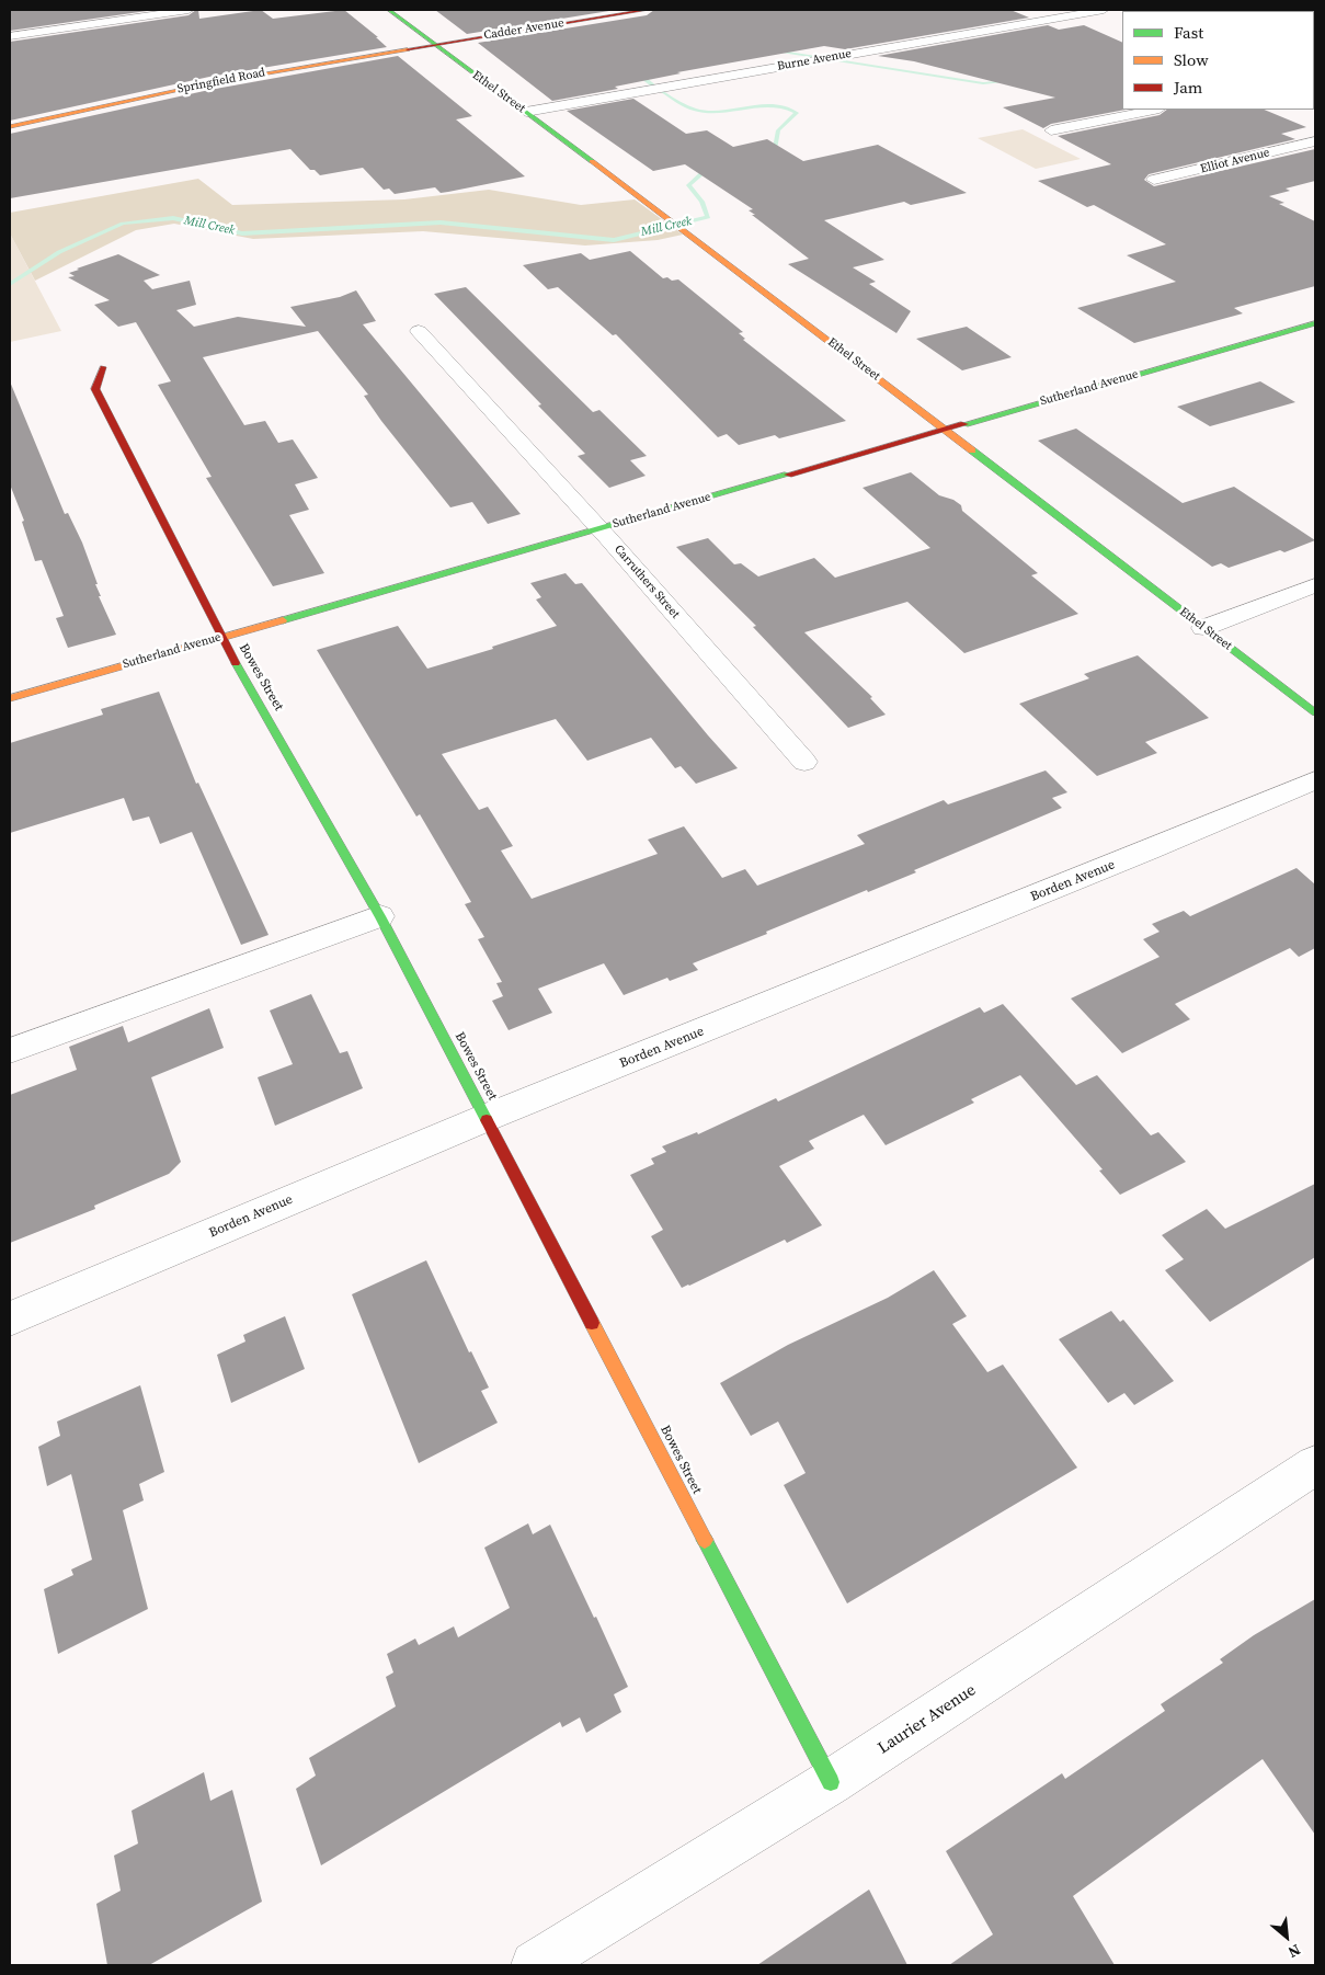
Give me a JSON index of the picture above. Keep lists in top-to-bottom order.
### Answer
{
  "streets": {
    "street": [
      "Cadder Avenue",
      "Burne Avenue",
      "Springfield Road",
      "Ethel Street",
      "Elliot Avenue",
      "Sutherland Avenue",
      "Carruthers Street",
      "Bowes Street",
      "Borden Avenue",
      "Laurier Avenue"
    ]
  },
  "crossings": [
    ["Cadder Avenue", "Springfield Road"],
    ["Cadder Avenue", "Ethel Street"],
    ["Burne Avenue", "Ethel Street"],
    ["Springfield Road", "Ethel Street"],
    ["Ethel Street", "Sutherland Avenue"],
    ["Sutherland Avenue", "Carruthers Street"],
    ["Sutherland Avenue", "Bowes Street"],
    ["Bowes Street", "Borden Avenue"],
    ["Bowes Street", "Laurier Avenue"]
  ],
  "water": ["Mill Creek"],
  "legend": ["Fast", "Slow", "Jam"],
  "north": "bottom right"
}
